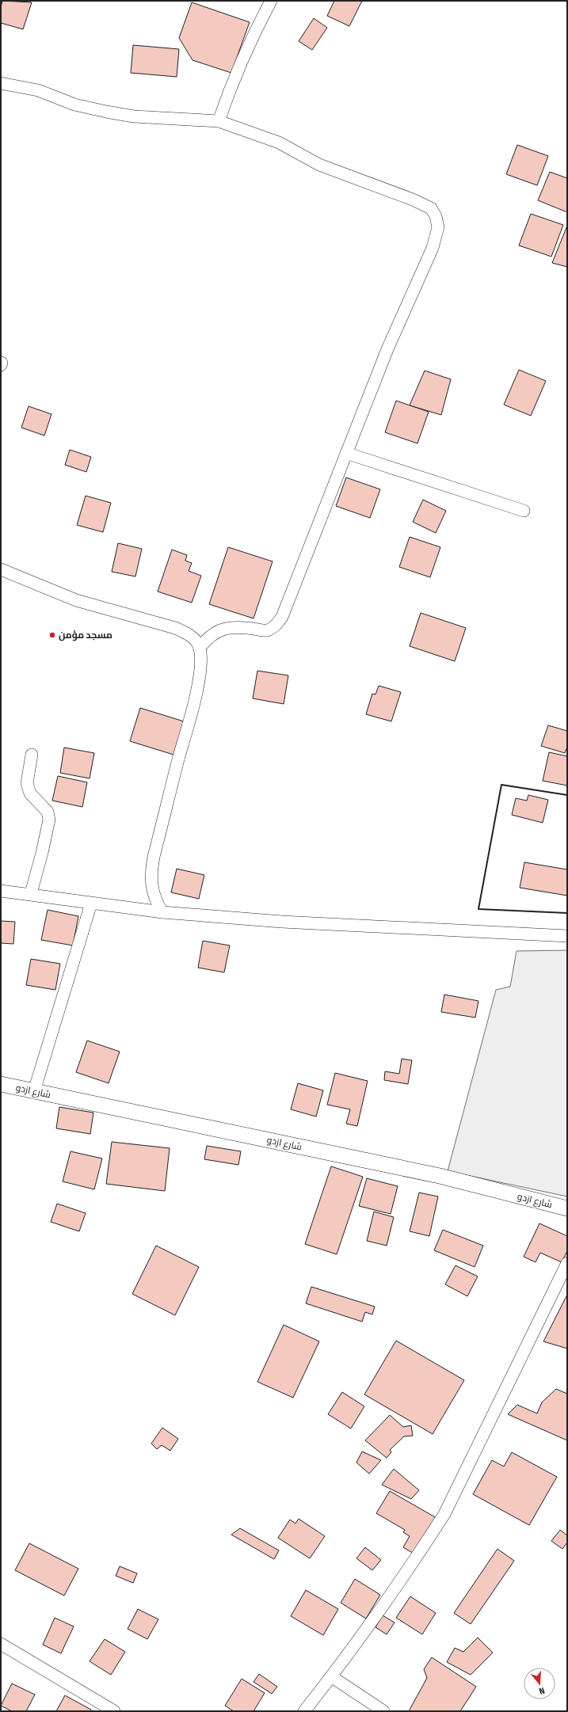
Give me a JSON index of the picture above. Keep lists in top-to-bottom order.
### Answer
{
  "streets": {
    "street": ["شارع ازدو"]
  },
  "places": ["مسجد مؤمن"],
  "north": "bottom"
}
